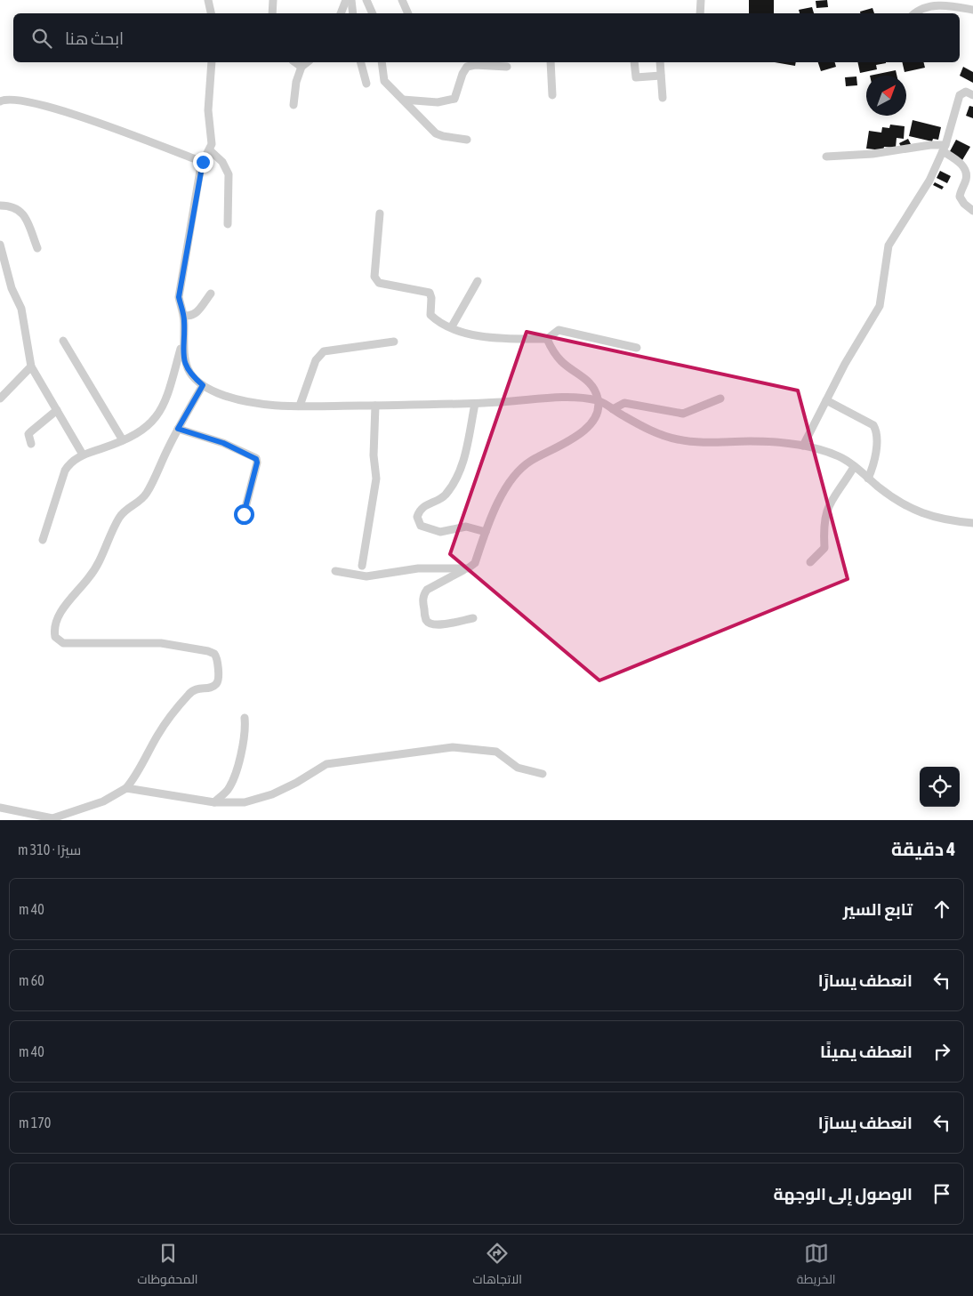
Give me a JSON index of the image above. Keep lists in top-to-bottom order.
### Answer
{
  "north": "top right",
  "page": {
    "search": "ابحث هنا",
    "heading": ["4 دقيقة", "سيرًا · 310 m"],
    "list": [
      ["تابع السير", "40 m"],
      ["انعطف يسارًا", "60 m"],
      ["انعطف يمينًا", "40 m"],
      ["انعطف يسارًا", "170 m"],
      "الوصول إلى الوجهة"
    ],
    "nav": ["الخريطة", "الاتجاهات", "المحفوظات"]
  }
}
